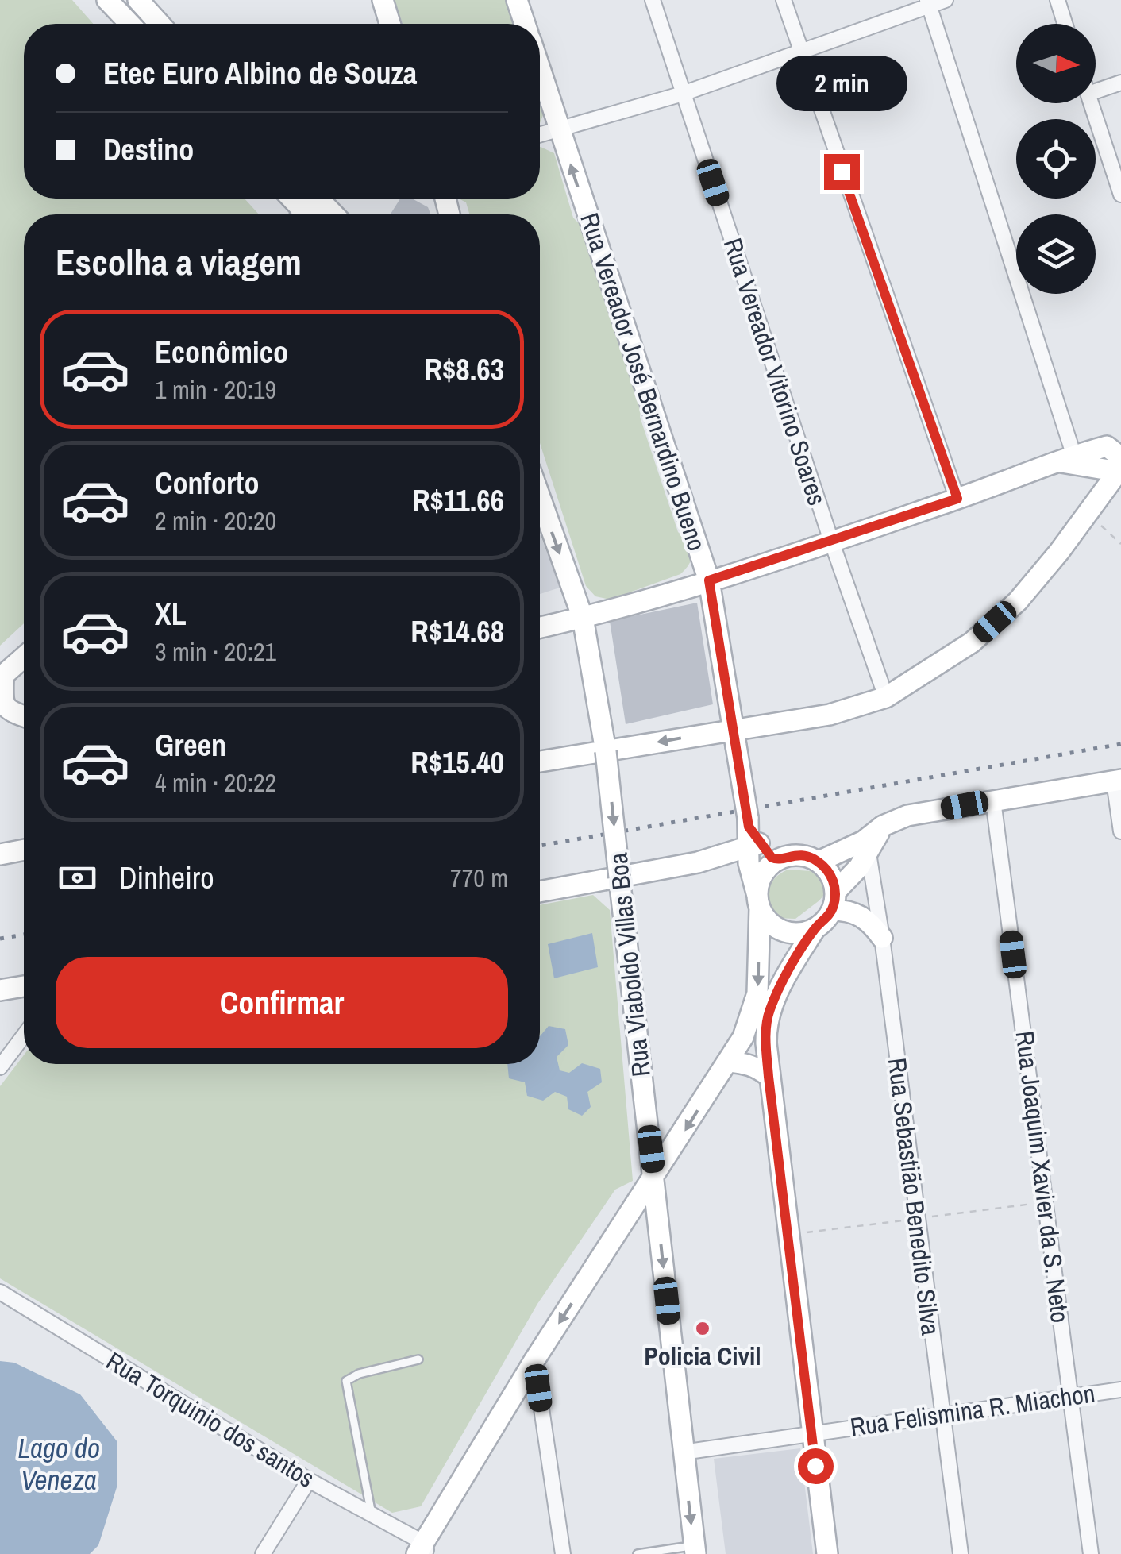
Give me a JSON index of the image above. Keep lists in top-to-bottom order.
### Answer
{
  "streets": {
    "main road": ["Rua Vereador José Bernardino Bueno", "Rua Viaboldo Villas Boa"],
    "street": [
      "Rua Vereador Vitorino Soares",
      "Rua Joaquim Xavier da S. Neto",
      "Rua Sebastião Benedito Silva",
      "Rua Felismina R. Miachon",
      "Rua Torquinio dos santos"
    ]
  },
  "crossings": [
    ["Rua Viaboldo Villas Boa", "Rua Felismina R. Miachon"],
    ["Rua Joaquim Xavier da S. Neto", "Rua Felismina R. Miachon"],
    ["Rua Sebastião Benedito Silva", "Rua Felismina R. Miachon"]
  ],
  "one_way": ["Rua Vereador José Bernardino Bueno"],
  "water": ["Lago do Veneza"],
  "places": ["Policia Civil"],
  "north": "right",
  "page": {
    "banner": ["Etec Euro Albino de Souza", "Destino"],
    "bubble": "2 min",
    "heading": "Escolha a viagem",
    "list": [
      {
        "name": "Econômico",
        "note": "1 min · 20:19",
        "value": "R$8.63"
      },
      {
        "name": "Conforto",
        "note": "2 min · 20:20",
        "value": "R$11.66"
      },
      {
        "name": "XL",
        "note": "3 min · 20:21",
        "value": "R$14.68"
      },
      {
        "name": "Green",
        "note": "4 min · 20:22",
        "value": "R$15.40"
      }
    ],
    "pay": ["Dinheiro", "770 m"],
    "buttons": "Confirmar"
  }
}
